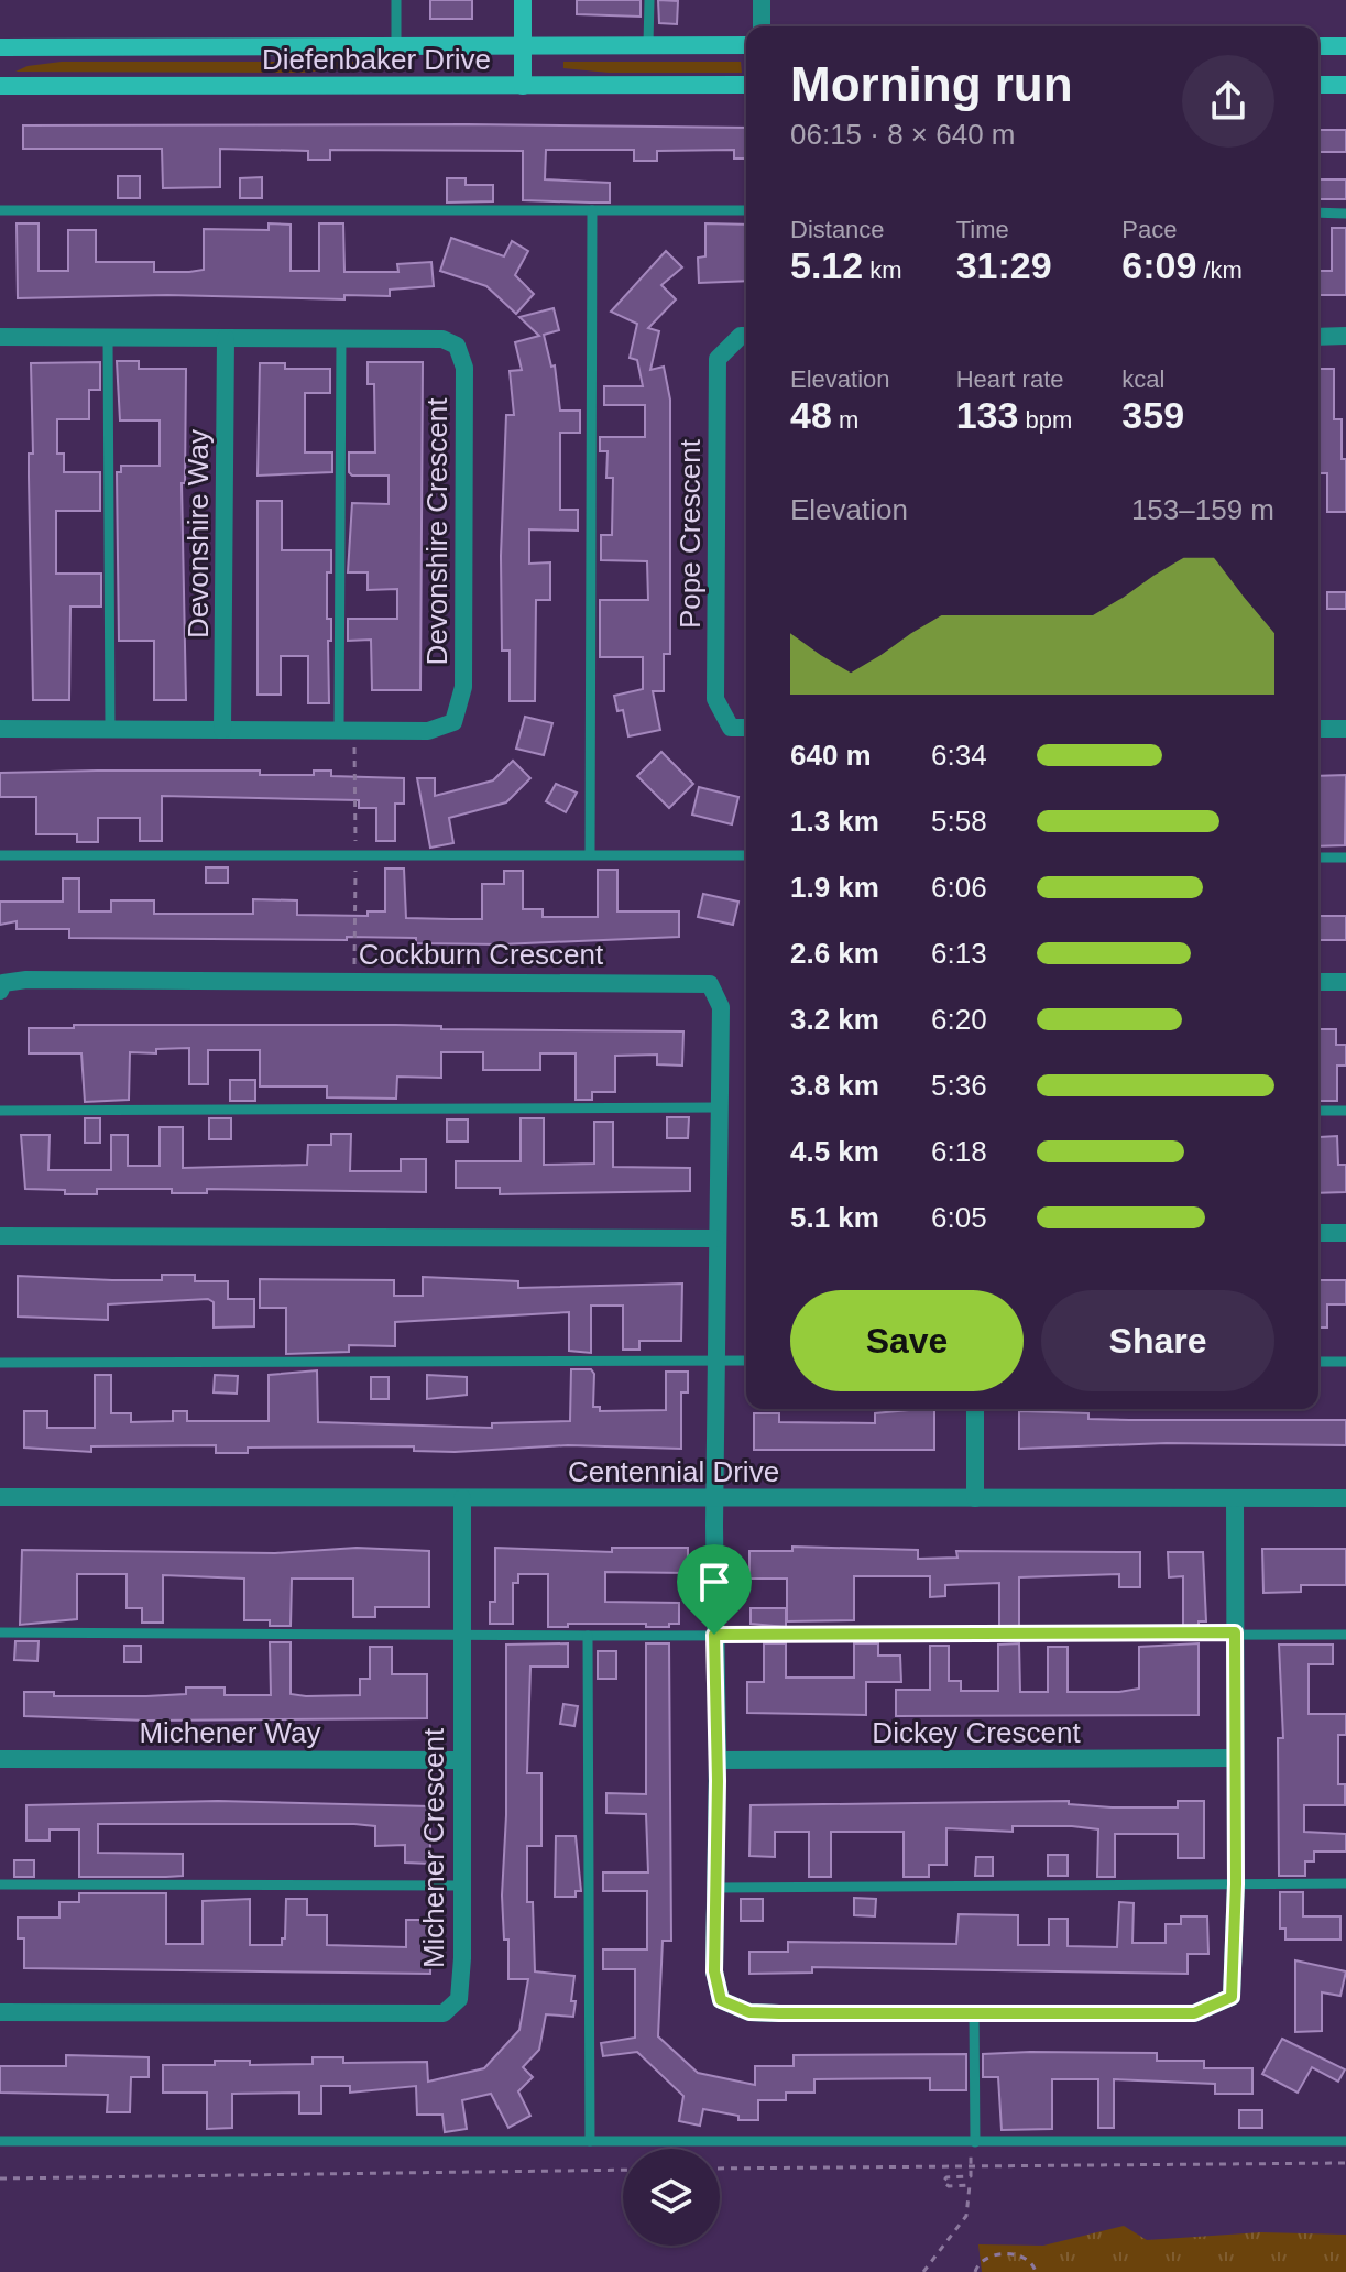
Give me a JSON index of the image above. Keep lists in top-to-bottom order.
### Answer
{
  "streets": {
    "street": [
      "Diefenbaker Drive",
      "Devonshire Crescent",
      "Devonshire Way",
      "Pope Crescent",
      "Cockburn Crescent",
      "Centennial Drive",
      "Michener Way",
      "Dickey Crescent",
      "Michener Crescent"
    ]
  },
  "crossings": [
    ["Devonshire Crescent", "Devonshire Way"],
    ["Cockburn Crescent", "Centennial Drive"],
    ["Centennial Drive", "Michener Crescent"],
    ["Michener Way", "Michener Crescent"]
  ],
  "page": {
    "heading": ["Morning run", "06:15 · 8 × 640 m"],
    "stats": [
      ["Distance", "5.12 km"],
      ["Time", "31:29"],
      ["Pace", "6:09 /km"],
      ["Elevation", "48 m"],
      ["Heart rate", "133 bpm"],
      ["kcal", "359"]
    ],
    "chart": ["Elevation", "153–159 m"],
    "list": [
      {
        "name": "640 m",
        "note": "6:34"
      },
      {
        "name": "1.3 km",
        "note": "5:58"
      },
      {
        "name": "1.9 km",
        "note": "6:06"
      },
      {
        "name": "2.6 km",
        "note": "6:13"
      },
      {
        "name": "3.2 km",
        "note": "6:20"
      },
      {
        "name": "3.8 km",
        "note": "5:36"
      },
      {
        "name": "4.5 km",
        "note": "6:18"
      },
      {
        "name": "5.1 km",
        "note": "6:05"
      }
    ],
    "buttons": ["Save", "Share"]
  }
}
